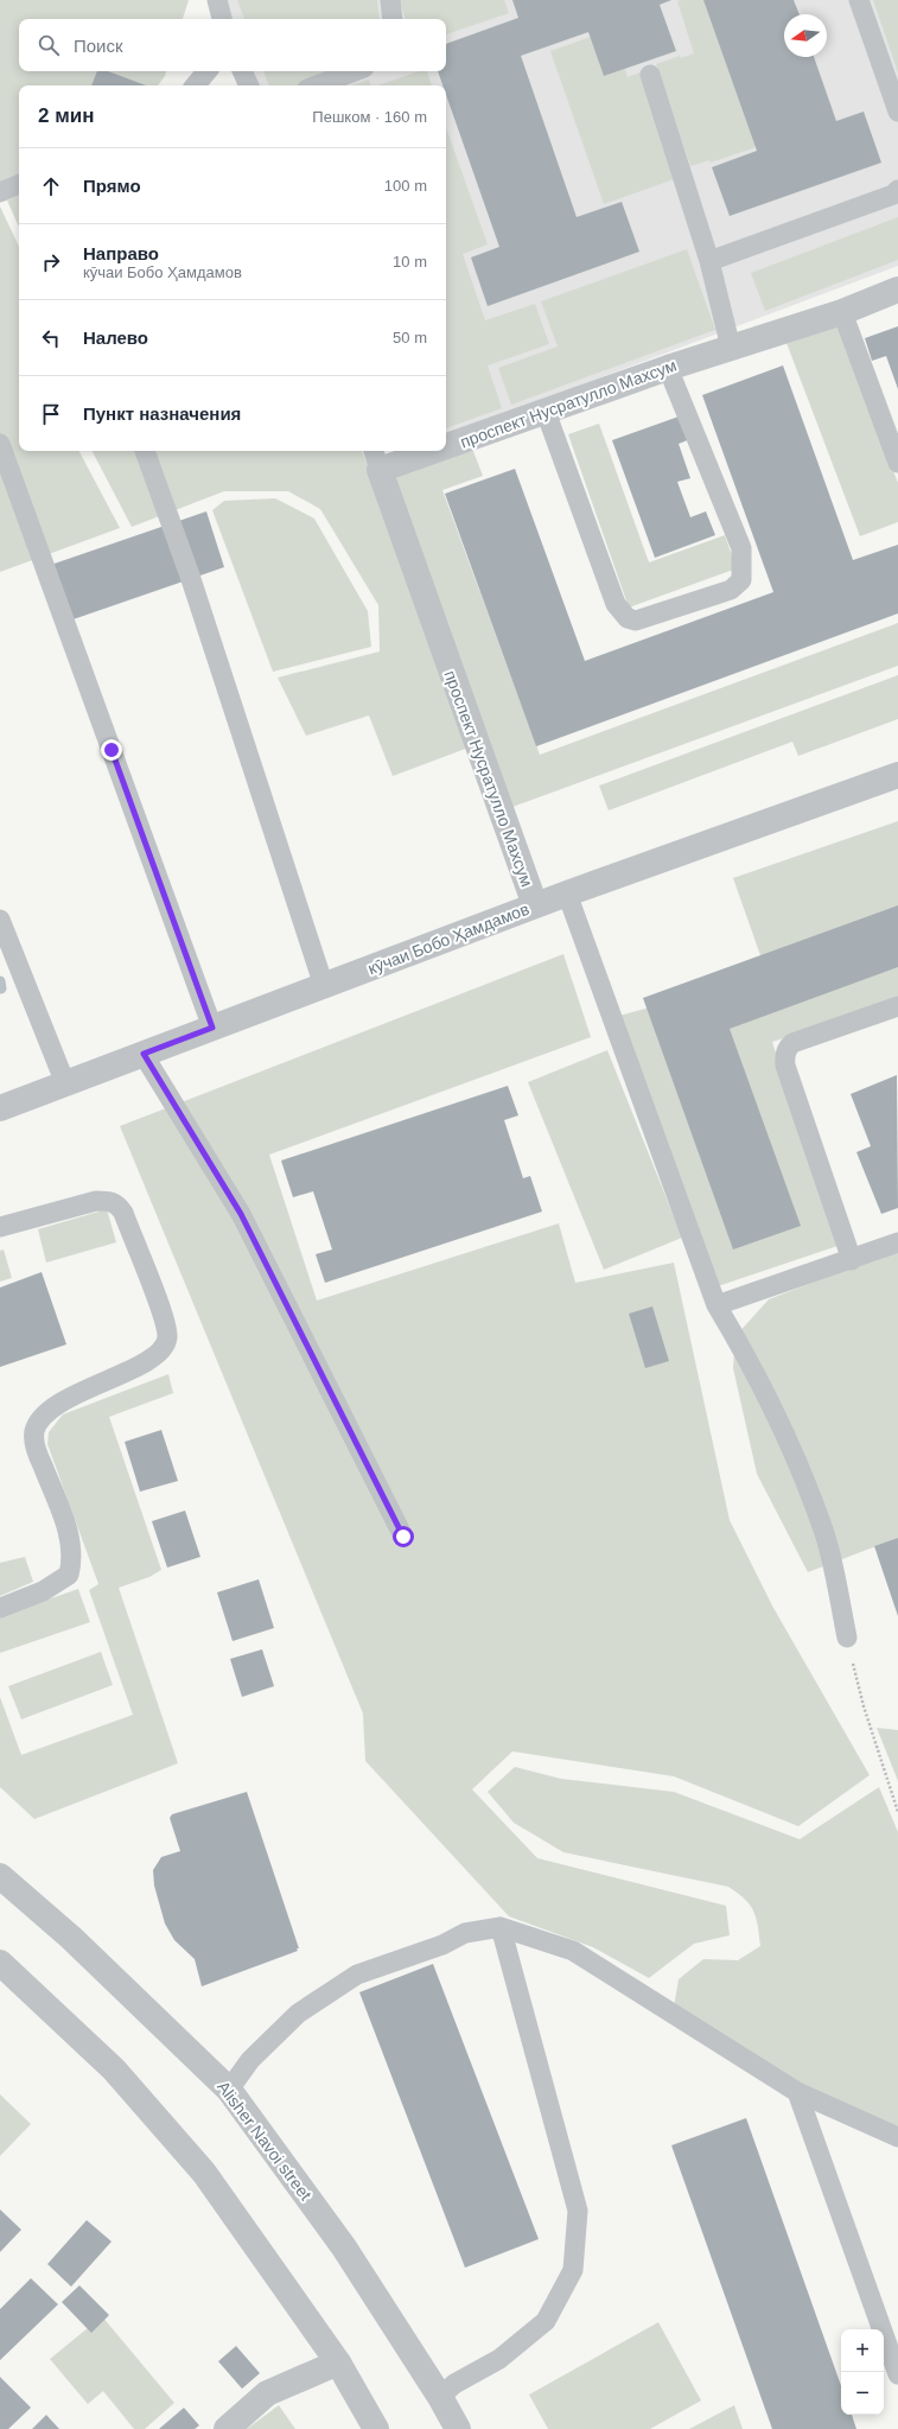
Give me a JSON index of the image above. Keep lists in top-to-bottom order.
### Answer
{
  "streets": {
    "street": ["проспект Нусратулло Махсум", "кӯчаи Бобо Ҳамдамов", "Alisher Navoi street"]
  },
  "crossings": [
    ["проспект Нусратулло Махсум", "кӯчаи Бобо Ҳамдамов"]
  ],
  "north": "left",
  "page": {
    "search": "Поиск",
    "heading": ["2 мин", "Пешком · 160 m"],
    "list": [
      ["Прямо", "100 m"],
      ["Направо", "кӯчаи Бобо Ҳамдамов", "10 m"],
      ["Налево", "50 m"],
      "Пункт назначения"
    ],
    "map_buttons": ["+", "−"]
  }
}
